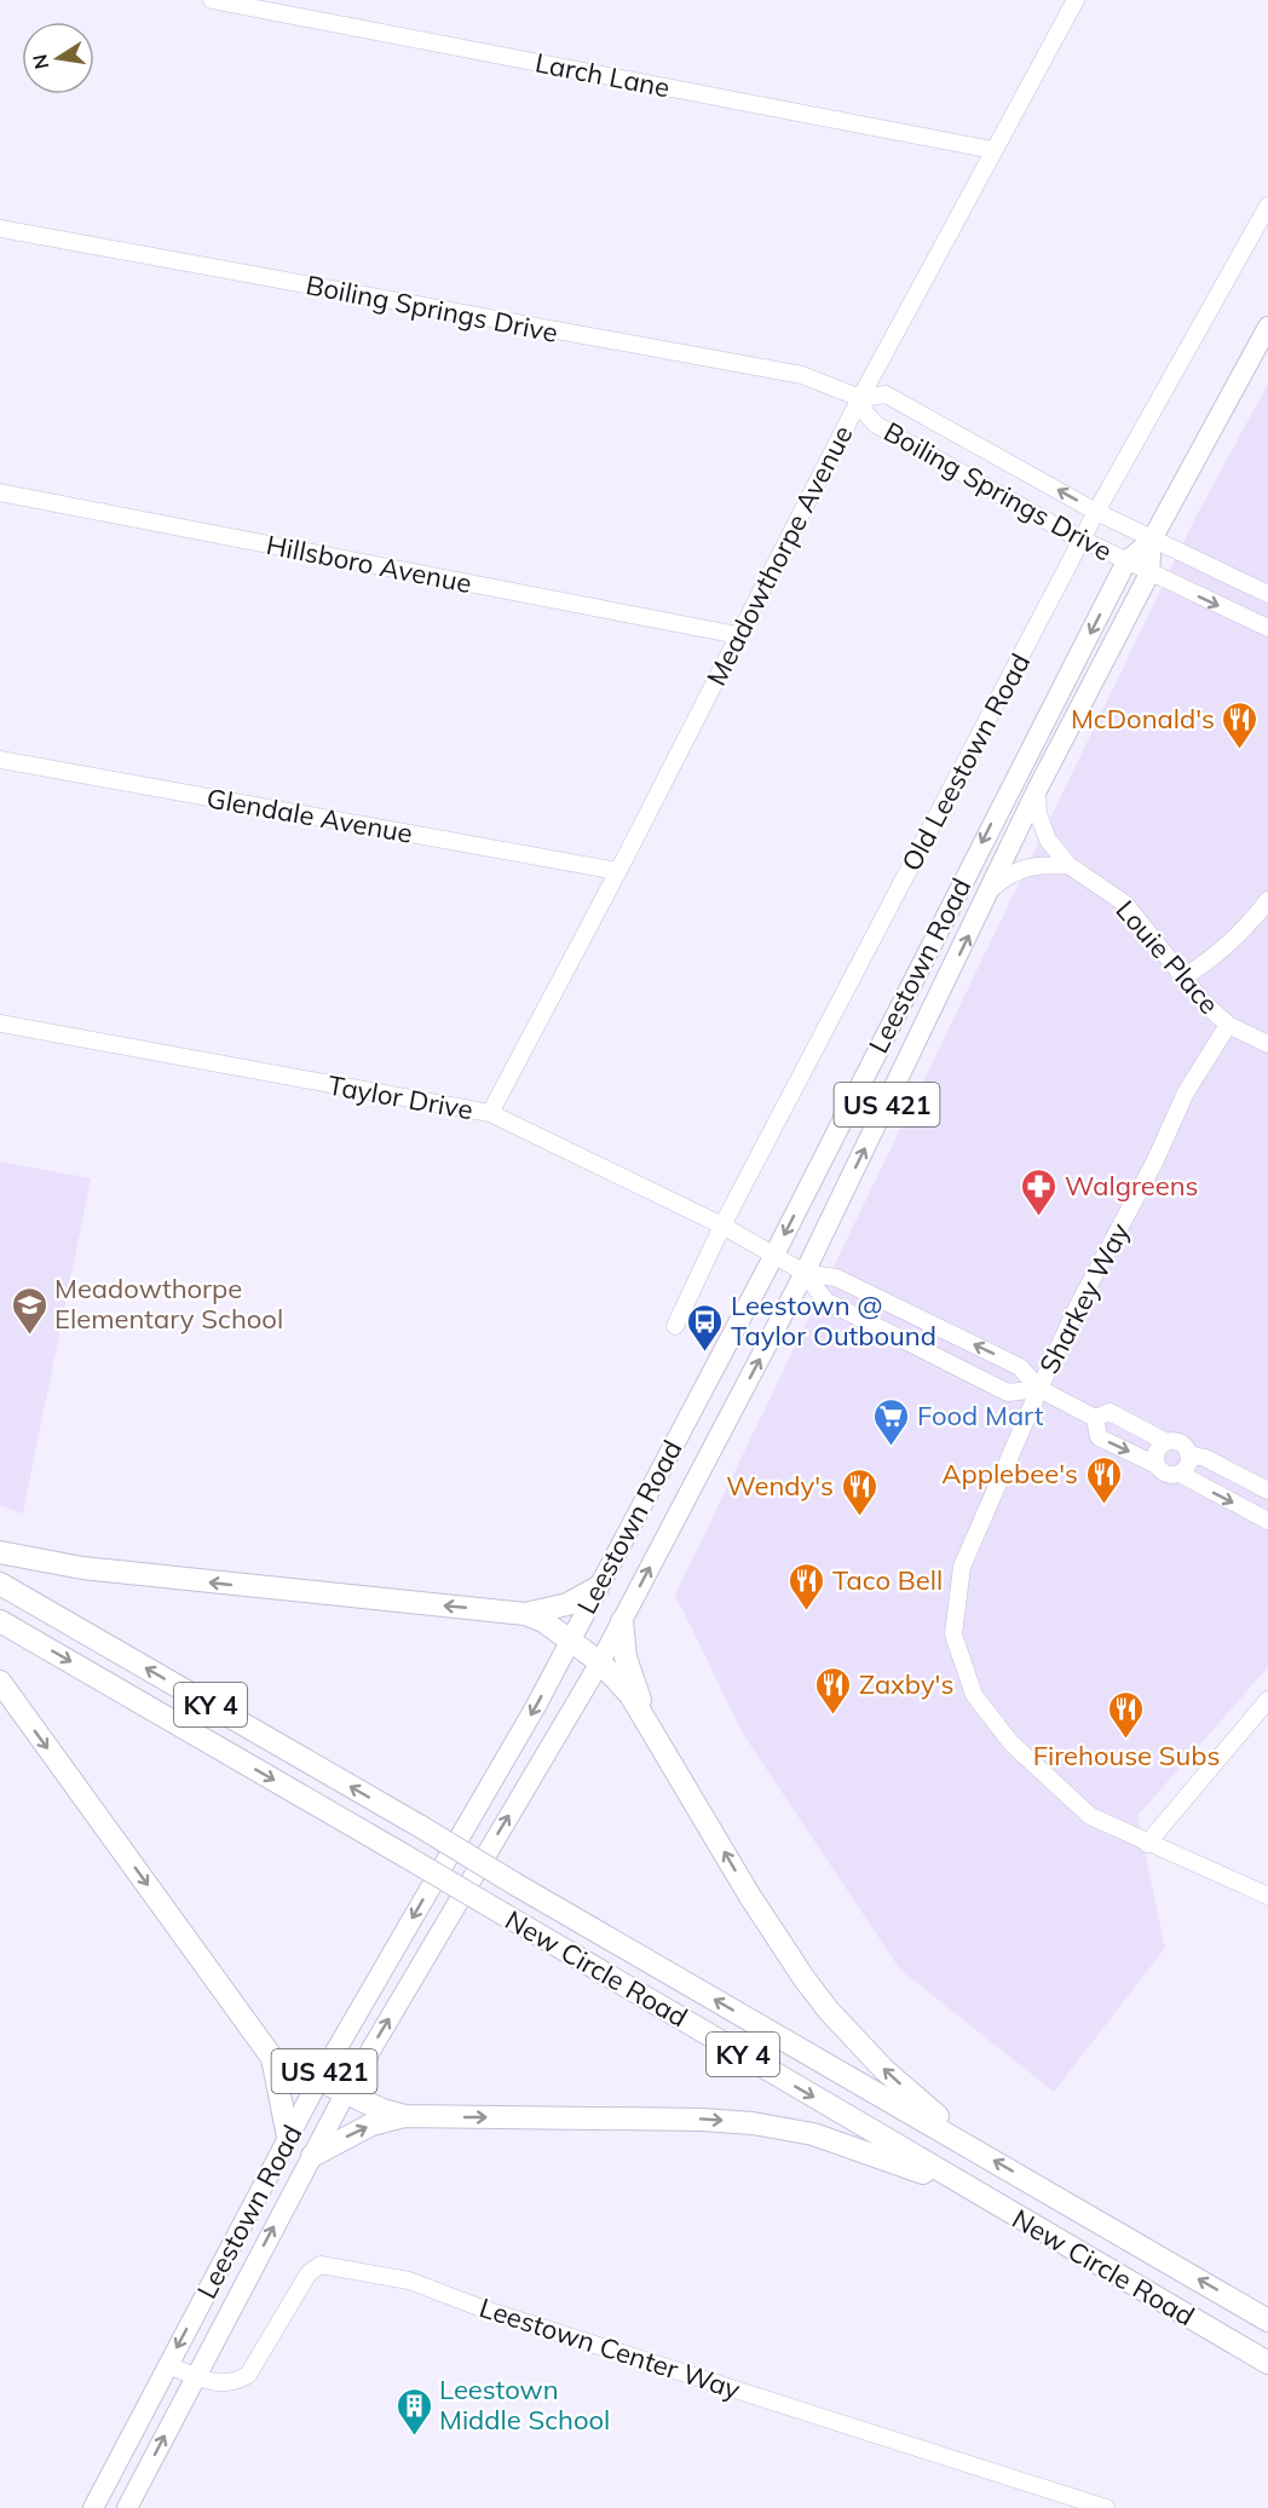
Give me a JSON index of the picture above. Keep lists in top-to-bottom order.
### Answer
{
  "streets": {
    "highway": ["KY 4", "New Circle Road"],
    "main road": ["Leestown Road", "US 421"],
    "street": [
      "Larch Lane",
      "Boiling Springs Drive",
      "Meadowthorpe Avenue",
      "Hillsboro Avenue",
      "Old Leestown Road",
      "Glendale Avenue",
      "Louie Place",
      "Taylor Drive",
      "Sharkey Way",
      "Leestown Center Way"
    ]
  },
  "crossings": [
    ["Larch Lane", "Meadowthorpe Avenue"],
    ["Boiling Springs Drive", "Meadowthorpe Avenue"],
    ["Boiling Springs Drive", "Old Leestown Road"],
    ["Boiling Springs Drive", "Leestown Road"],
    ["Meadowthorpe Avenue", "Hillsboro Avenue"],
    ["Meadowthorpe Avenue", "Glendale Avenue"],
    ["Meadowthorpe Avenue", "Taylor Drive"],
    ["Old Leestown Road", "Taylor Drive"],
    ["Louie Place", "Leestown Road"],
    ["Louie Place", "Sharkey Way"],
    ["Leestown Road", "Taylor Drive"],
    ["Leestown Road", "Leestown Center Way"]
  ],
  "places": {
    "restaurant": [
      "McDonald's",
      "Applebee's",
      "Wendy's",
      "Taco Bell",
      "Zaxby's",
      "Firehouse Subs"
    ],
    "pharmacy": ["Walgreens"],
    "school or university": ["Meadowthorpe Elementary School"],
    "bus stop": ["Leestown @ Taylor Outbound"],
    "supermarket": ["Food Mart"],
    "building": ["Leestown Middle School"]
  },
  "north": "left"
}
